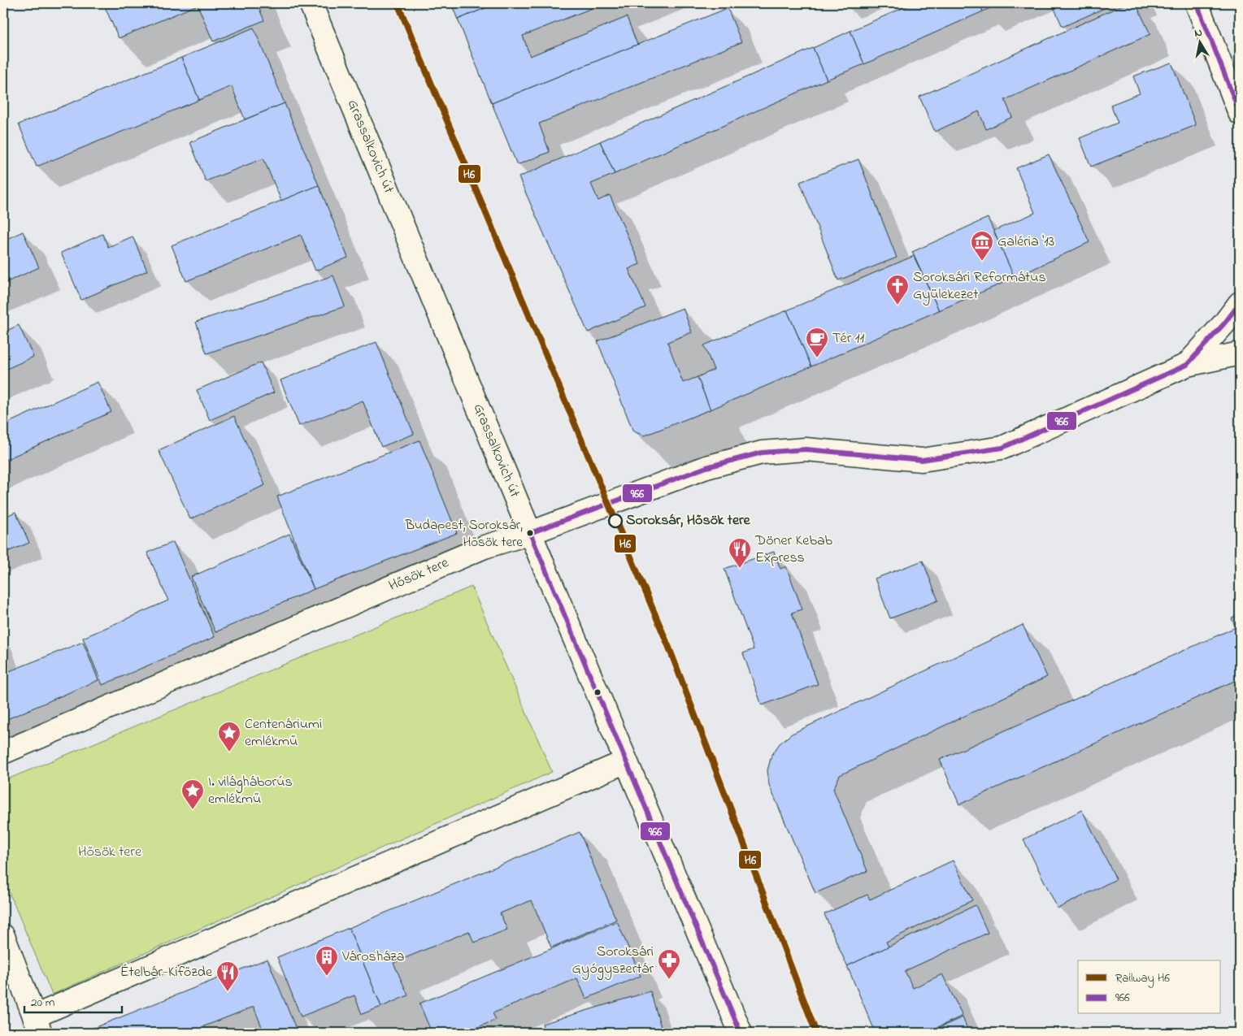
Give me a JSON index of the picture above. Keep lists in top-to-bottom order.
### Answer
{
  "streets": {
    "street": ["Grassalkovich út", "Hősök tere"]
  },
  "crossings": [
    ["Grassalkovich út", "Hősök tere"]
  ],
  "parks": ["Hősök tere"],
  "places": {
    "museum": ["Galéria '13"],
    "church": ["Soroksári Református Gyülekezet"],
    "cafe": ["Tér 11"],
    "other": ["Soroksár, Hősök tere", "Budapest, Soroksár, Hősök tere"],
    "restaurant": ["Döner Kebab Express", "Ételbár-Kifőzde"],
    "place": ["Centenáriumi emlékmű", "I. világháborús emlékmű"],
    "building": ["Városháza"],
    "pharmacy": ["Soroksári Gyógyszertár"]
  },
  "lines": ["rail line H6", "transit line 966"],
  "legend": ["Railway H6", "966"],
  "scale_bar": "20 m",
  "north": "top"
}
